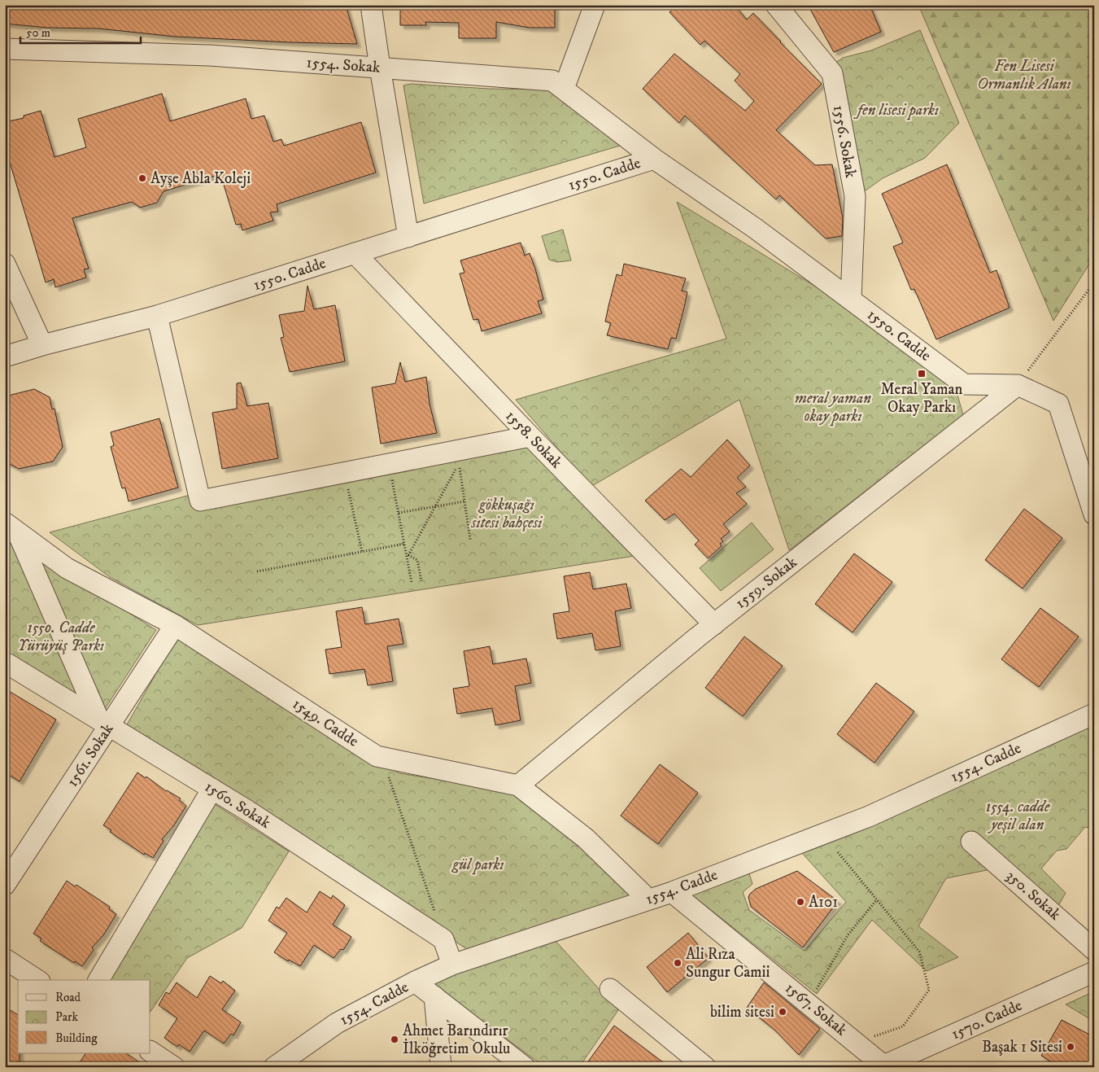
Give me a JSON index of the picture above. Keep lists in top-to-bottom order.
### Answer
{
  "streets": {
    "street": [
      "1554. Sokak",
      "1556. Sokak",
      "1550. Cadde",
      "1558. Sokak",
      "1559. Sokak",
      "1549. Cadde",
      "1561. Sokak",
      "1554. Cadde",
      "1560. Sokak",
      "350. Sokak",
      "1567. Sokak",
      "1570. Cadde"
    ]
  },
  "crossings": [
    ["1554. Sokak", "1550. Cadde"],
    ["1556. Sokak", "1550. Cadde"],
    ["1550. Cadde", "1558. Sokak"],
    ["1550. Cadde", "1559. Sokak"],
    ["1558. Sokak", "1559. Sokak"],
    ["1559. Sokak", "1549. Cadde"],
    ["1549. Cadde", "1561. Sokak"],
    ["1549. Cadde", "1554. Cadde"],
    ["1561. Sokak", "1560. Sokak"],
    ["1554. Cadde", "1567. Sokak"],
    ["1567. Sokak", "1570. Cadde"]
  ],
  "parks": [
    "Fen Lisesi Ormanlık Alanı",
    "fen lisesi parkı",
    "meral yaman okay parkı",
    "gökkuşağı sitesi bahçesi",
    "1550. Cadde Yürüyüş Parkı",
    "1554. cadde yeşil alan",
    "gül parkı"
  ],
  "places": {
    "other": [
      "Ayşe Abla Koleji",
      "A101",
      "Ali Rıza Sungur Camii",
      "bilim sitesi",
      "Ahmet Barındırır İlköğretim Okulu",
      "Başak 1 Sitesi"
    ],
    "transit": ["Meral Yaman Okay Parkı"]
  },
  "legend": ["Road", "Park", "Building"],
  "scale_bar": "50 m"
}
